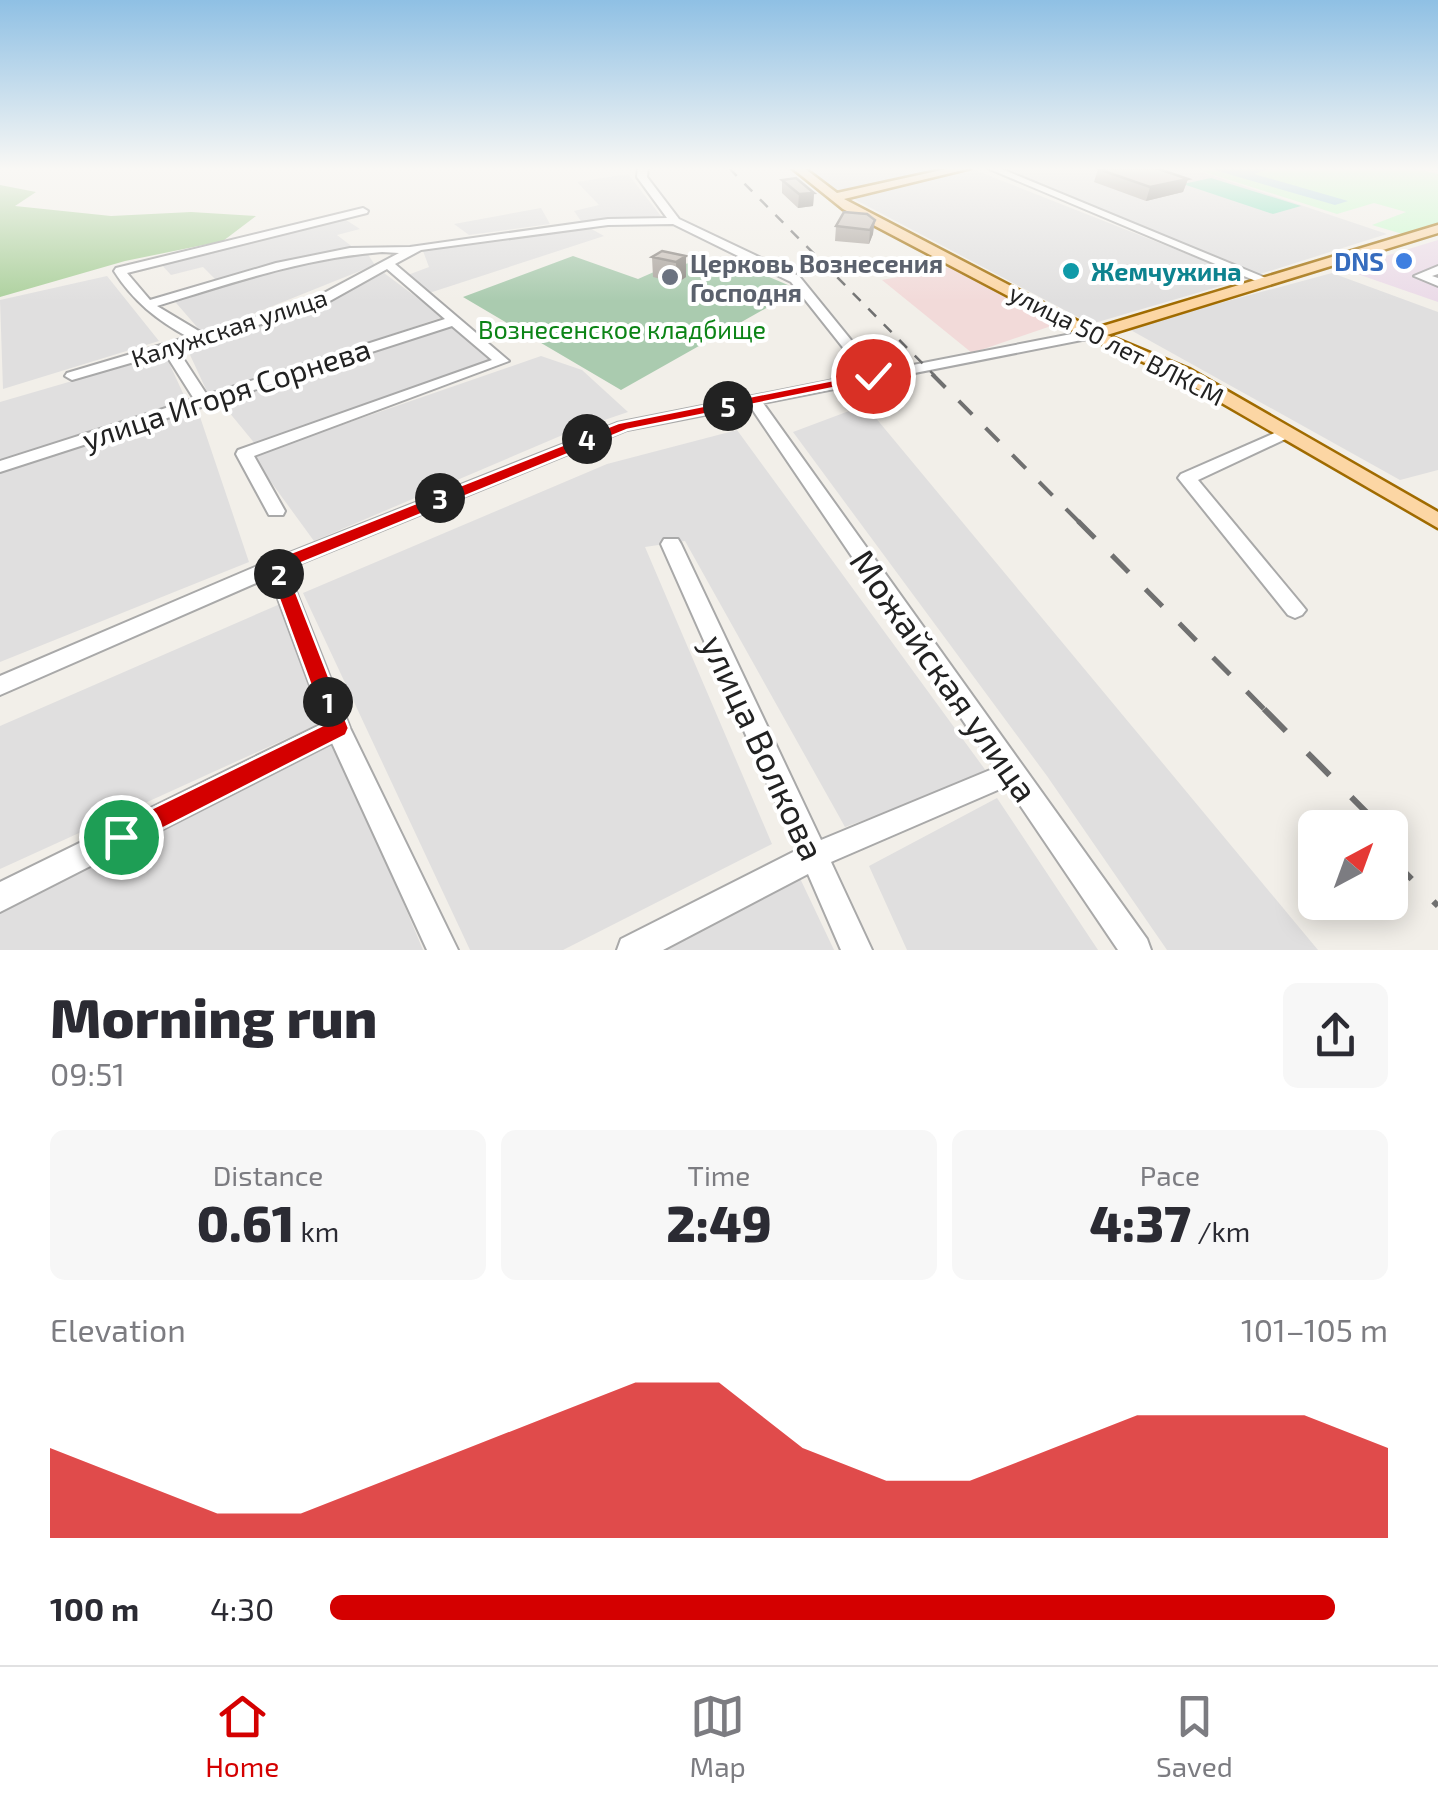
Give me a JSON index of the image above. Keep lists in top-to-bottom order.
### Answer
{
  "streets": {
    "main road": ["улица 50 лет ВЛКСМ"],
    "street": [
      "Калужская улица",
      "улица Игоря Сорнева",
      "Можайская улица",
      "улица Волкова"
    ]
  },
  "parks": ["Вознесенское кладбище"],
  "places": ["DNS", "Жемчужина", "Церковь Вознесения Господня"],
  "north": "top right",
  "page": {
    "pins": [
      "5",
      "4",
      "3",
      "2",
      "1"
    ],
    "heading": ["Morning run", "09:51"],
    "stats": [
      ["Distance", "0.61 km"],
      ["Time", "2:49"],
      ["Pace", "4:37 /km"]
    ],
    "chart": ["Elevation", "101–105 m"],
    "list": [
      {
        "name": "100 m",
        "note": "4:30"
      }
    ],
    "tabs": ["Home", "Map", "Saved"]
  }
}
